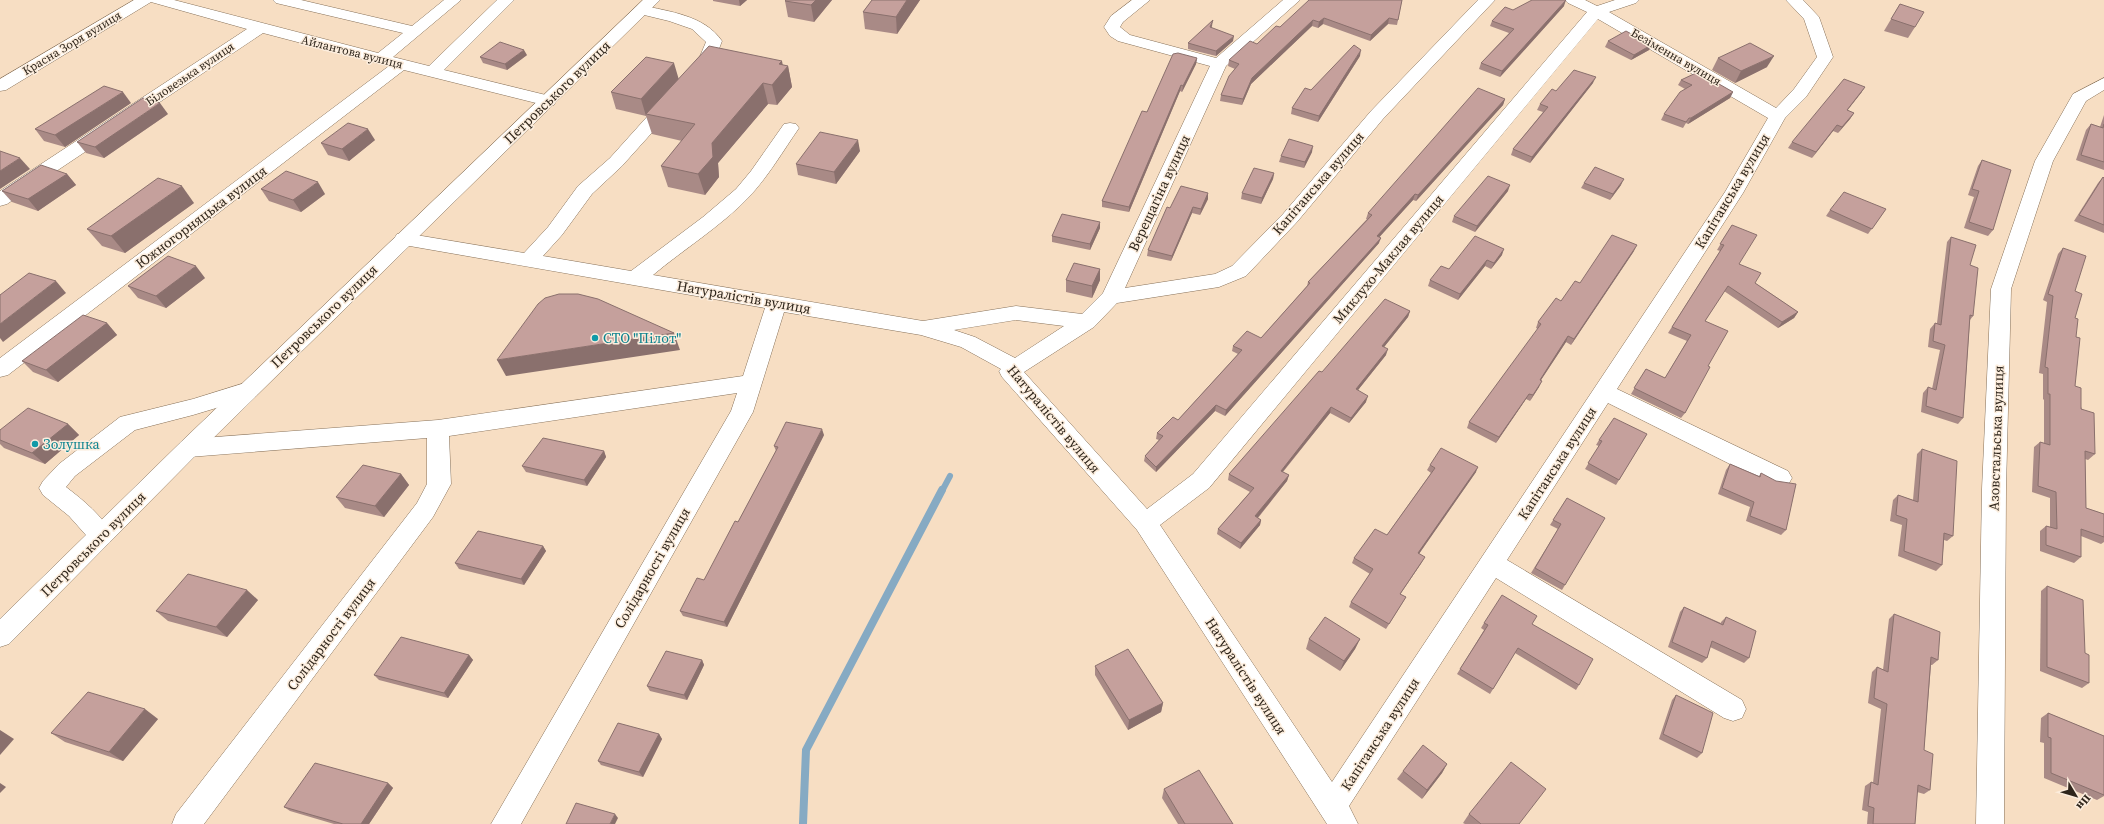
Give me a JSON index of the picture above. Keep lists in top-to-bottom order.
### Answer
{
  "streets": {
    "street": [
      "Красна Зоря вулиця",
      "Айлантова вулиця",
      "Безіменна вулиця",
      "Біловезька вулиця",
      "Петровського вулиця",
      "Капітанська вулиця",
      "Верещагіна вулиця",
      "Южногорняцька вулиця",
      "Миклухо-Маклая вулиця",
      "Натуралістів вулиця",
      "Азовстальська вулиця",
      "Солідарності вулиця"
    ]
  },
  "crossings": [
    ["Айлантова вулиця", "Біловезька вулиця"],
    ["Айлантова вулиця", "Петровського вулиця"],
    ["Айлантова вулиця", "Южногорняцька вулиця"],
    ["Безіменна вулиця", "Капітанська вулиця"],
    ["Безіменна вулиця", "Миклухо-Маклая вулиця"],
    ["Петровського вулиця", "Натуралістів вулиця"],
    ["Капітанська вулиця", "Верещагіна вулиця"],
    ["Капітанська вулиця", "Натуралістів вулиця"],
    ["Верещагіна вулиця", "Натуралістів вулиця"],
    ["Миклухо-Маклая вулиця", "Натуралістів вулиця"],
    ["Натуралістів вулиця", "Солідарності вулиця"]
  ],
  "places": ["СТО \"Пілот\"", "Золушка"],
  "north": "bottom right"
}
